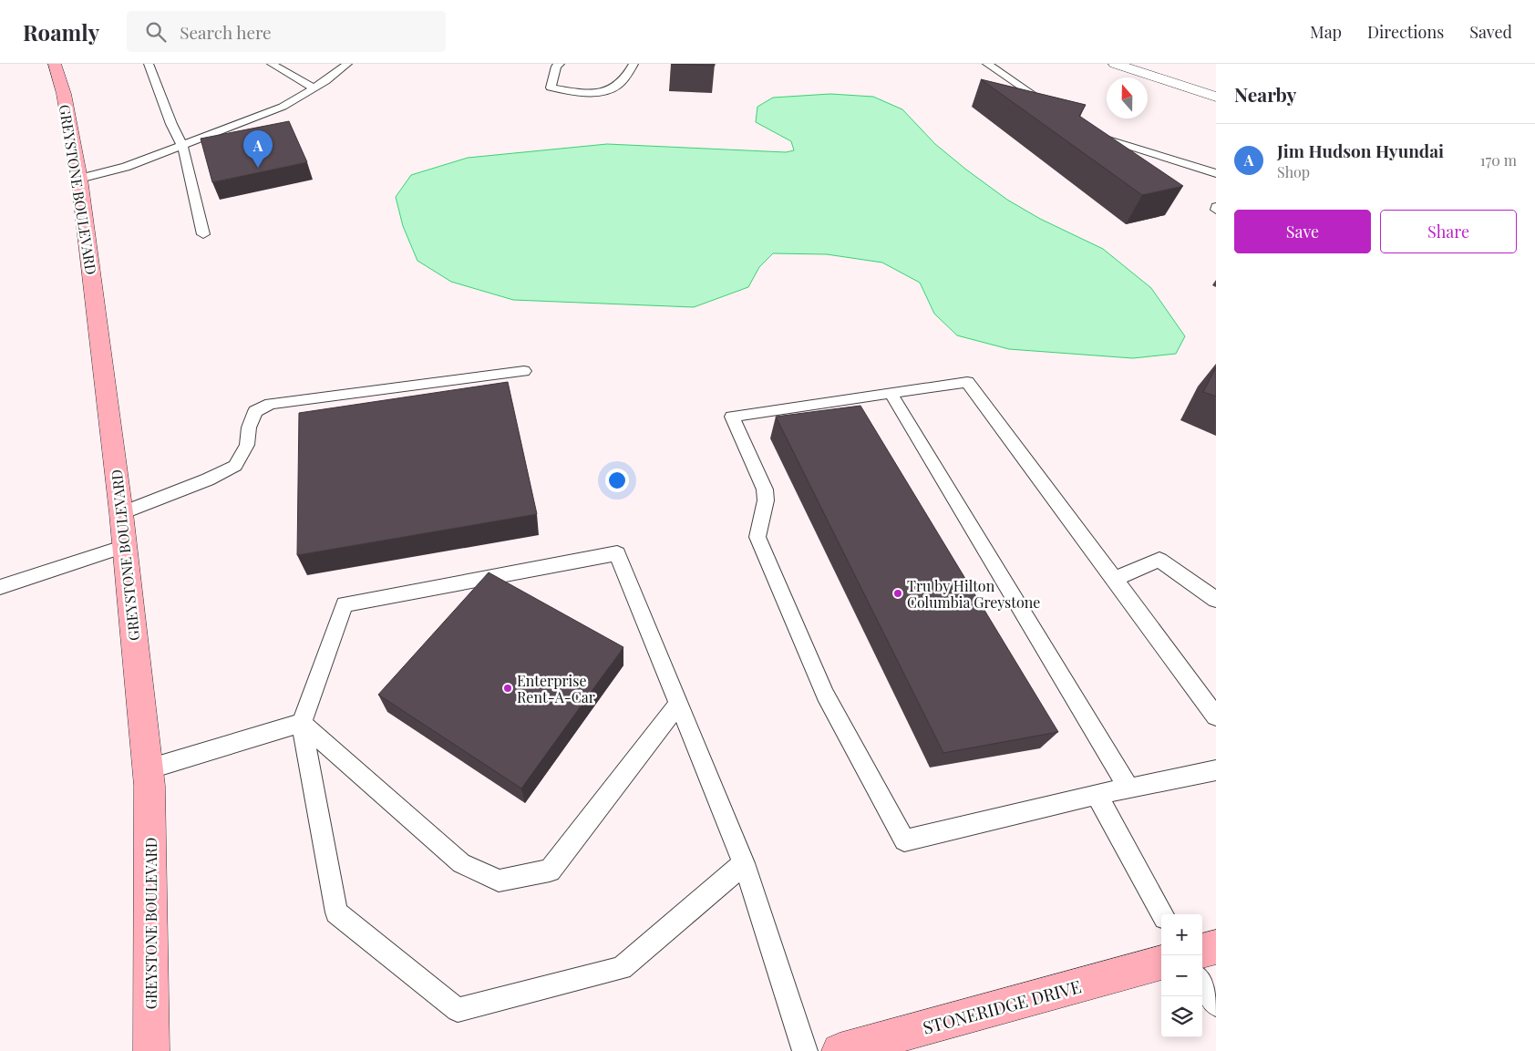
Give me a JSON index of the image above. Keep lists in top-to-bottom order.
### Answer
{
  "streets": {
    "main road": ["GREYSTONE BOULEVARD", "STONERIDGE DRIVE"]
  },
  "places": ["Tru by Hilton Columbia Greystone", "Enterprise Rent-A-Car"],
  "north": "top",
  "page": {
    "header": "Roamly",
    "search": "Search here",
    "nav": ["Map", "Directions", "Saved"],
    "heading": "Nearby",
    "list": [
      {
        "mark": "A",
        "name": "Jim Hudson Hyundai",
        "note": "Shop",
        "value": "170 m"
      }
    ],
    "pins": "A",
    "buttons": ["Save", "Share"],
    "map_buttons": ["+", "−"]
  }
}
